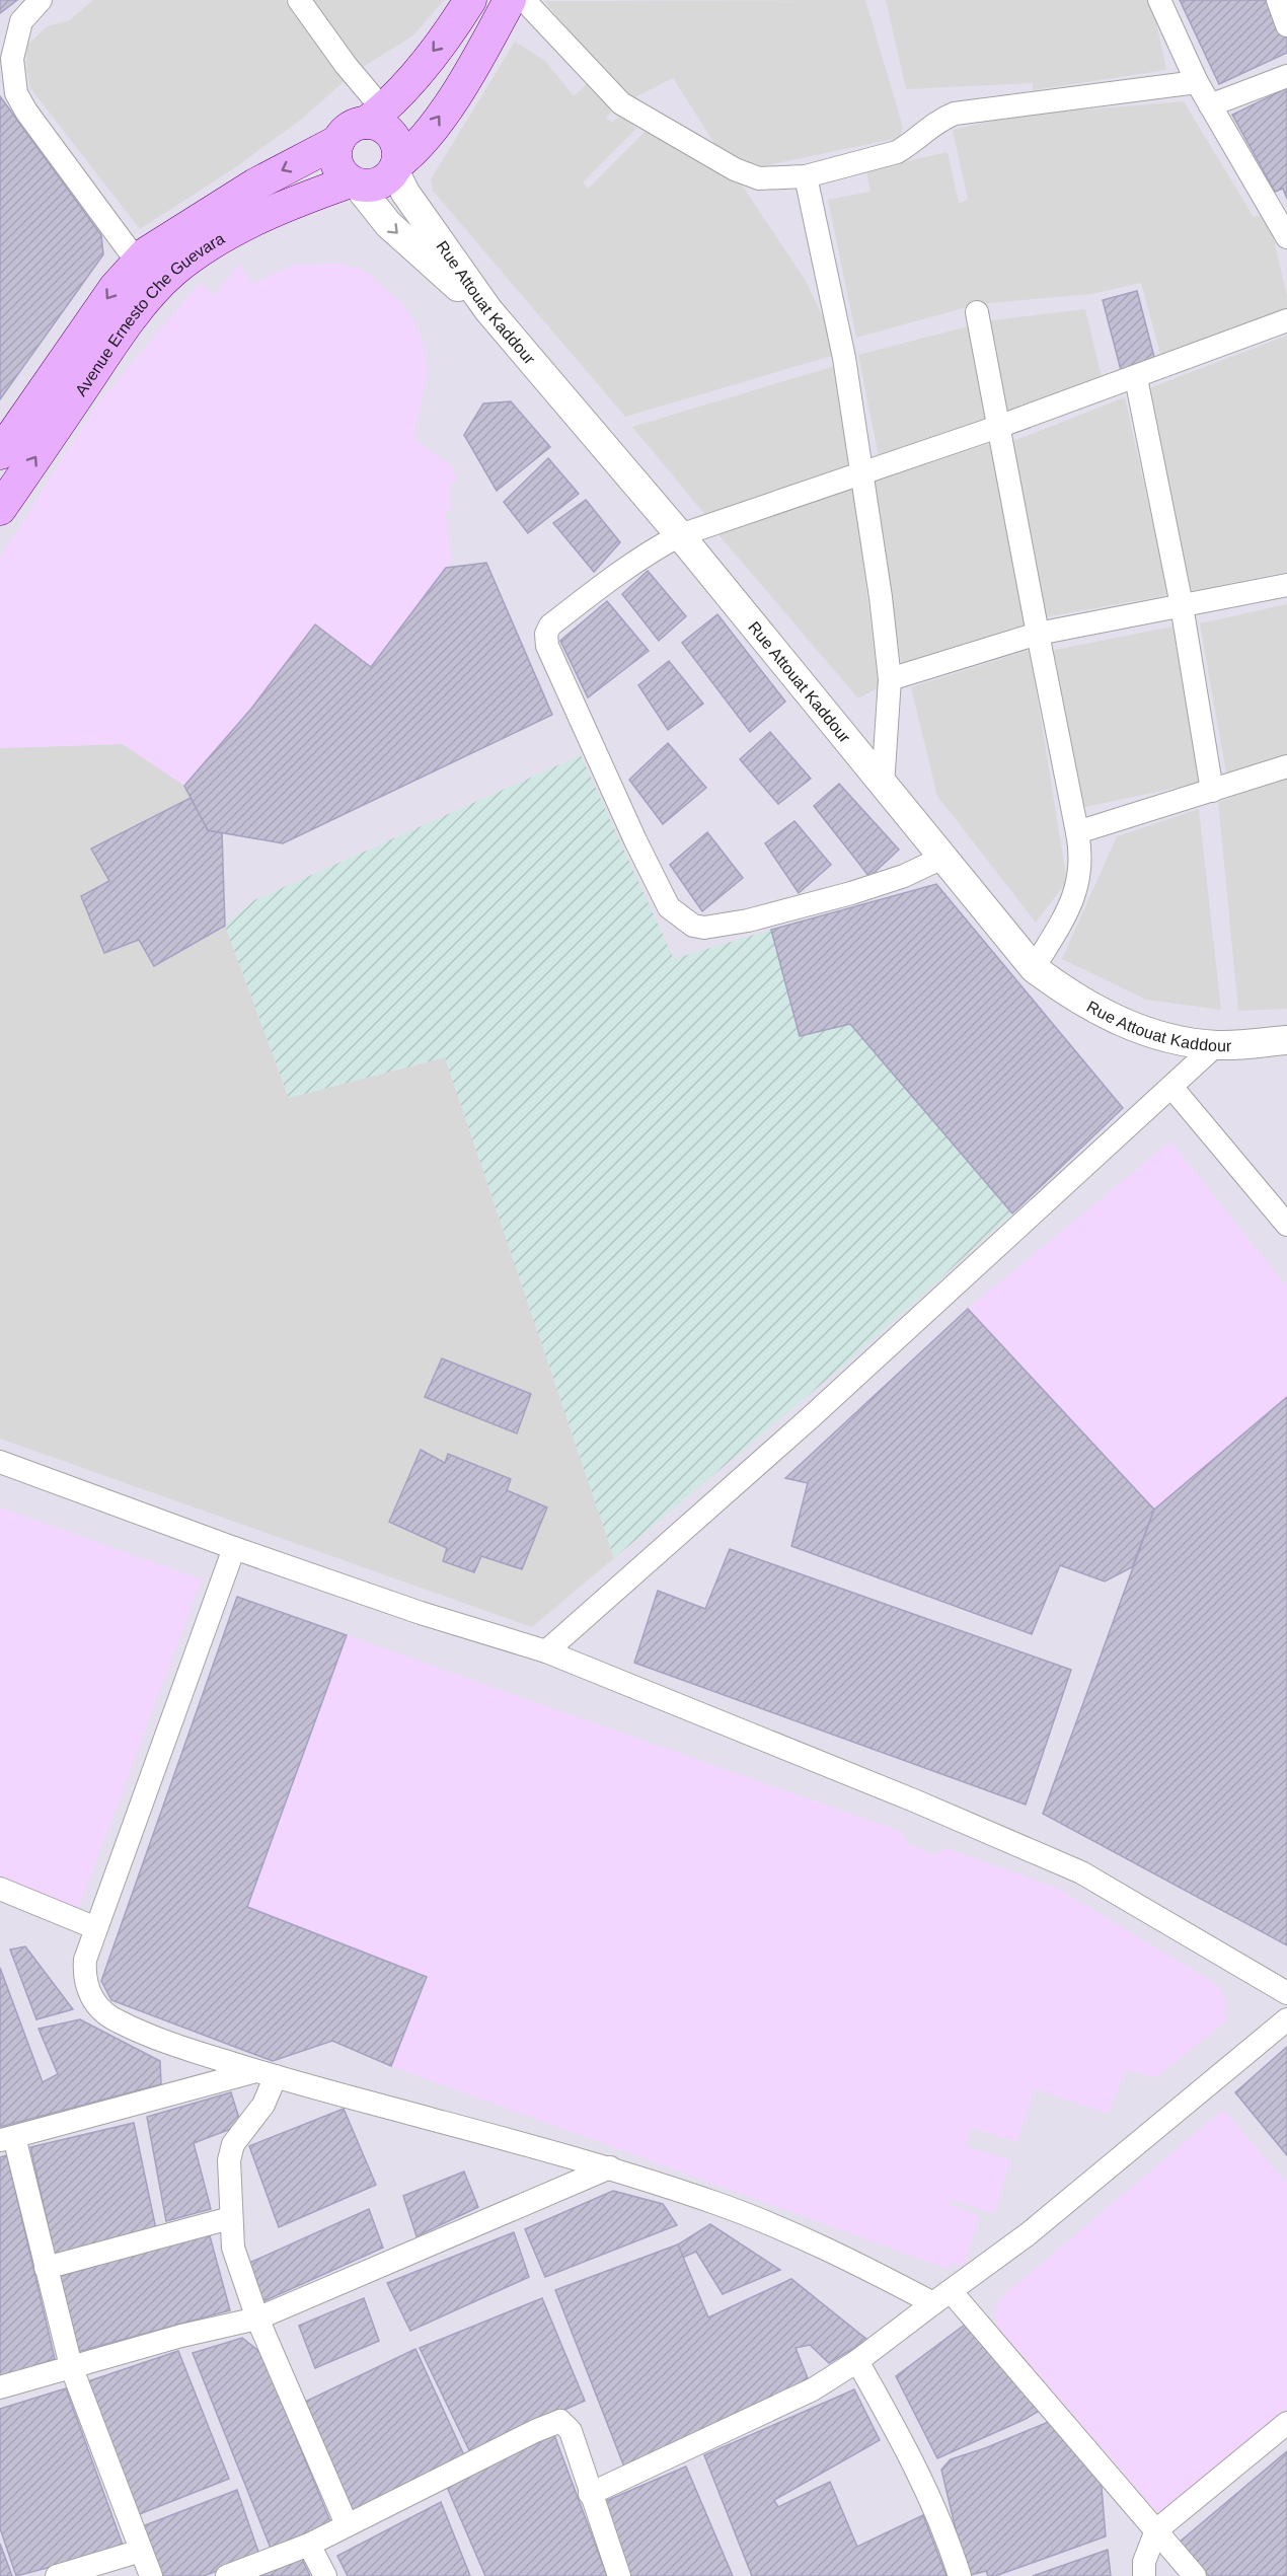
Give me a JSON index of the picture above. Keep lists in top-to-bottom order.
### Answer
{
  "streets": {
    "main road": ["Avenue Ernesto Che Guevara"],
    "street": ["Rue Attouat Kaddour"]
  },
  "crossings": [
    ["Rue Attouat Kaddour", "Avenue Ernesto Che Guevara"]
  ]
}
